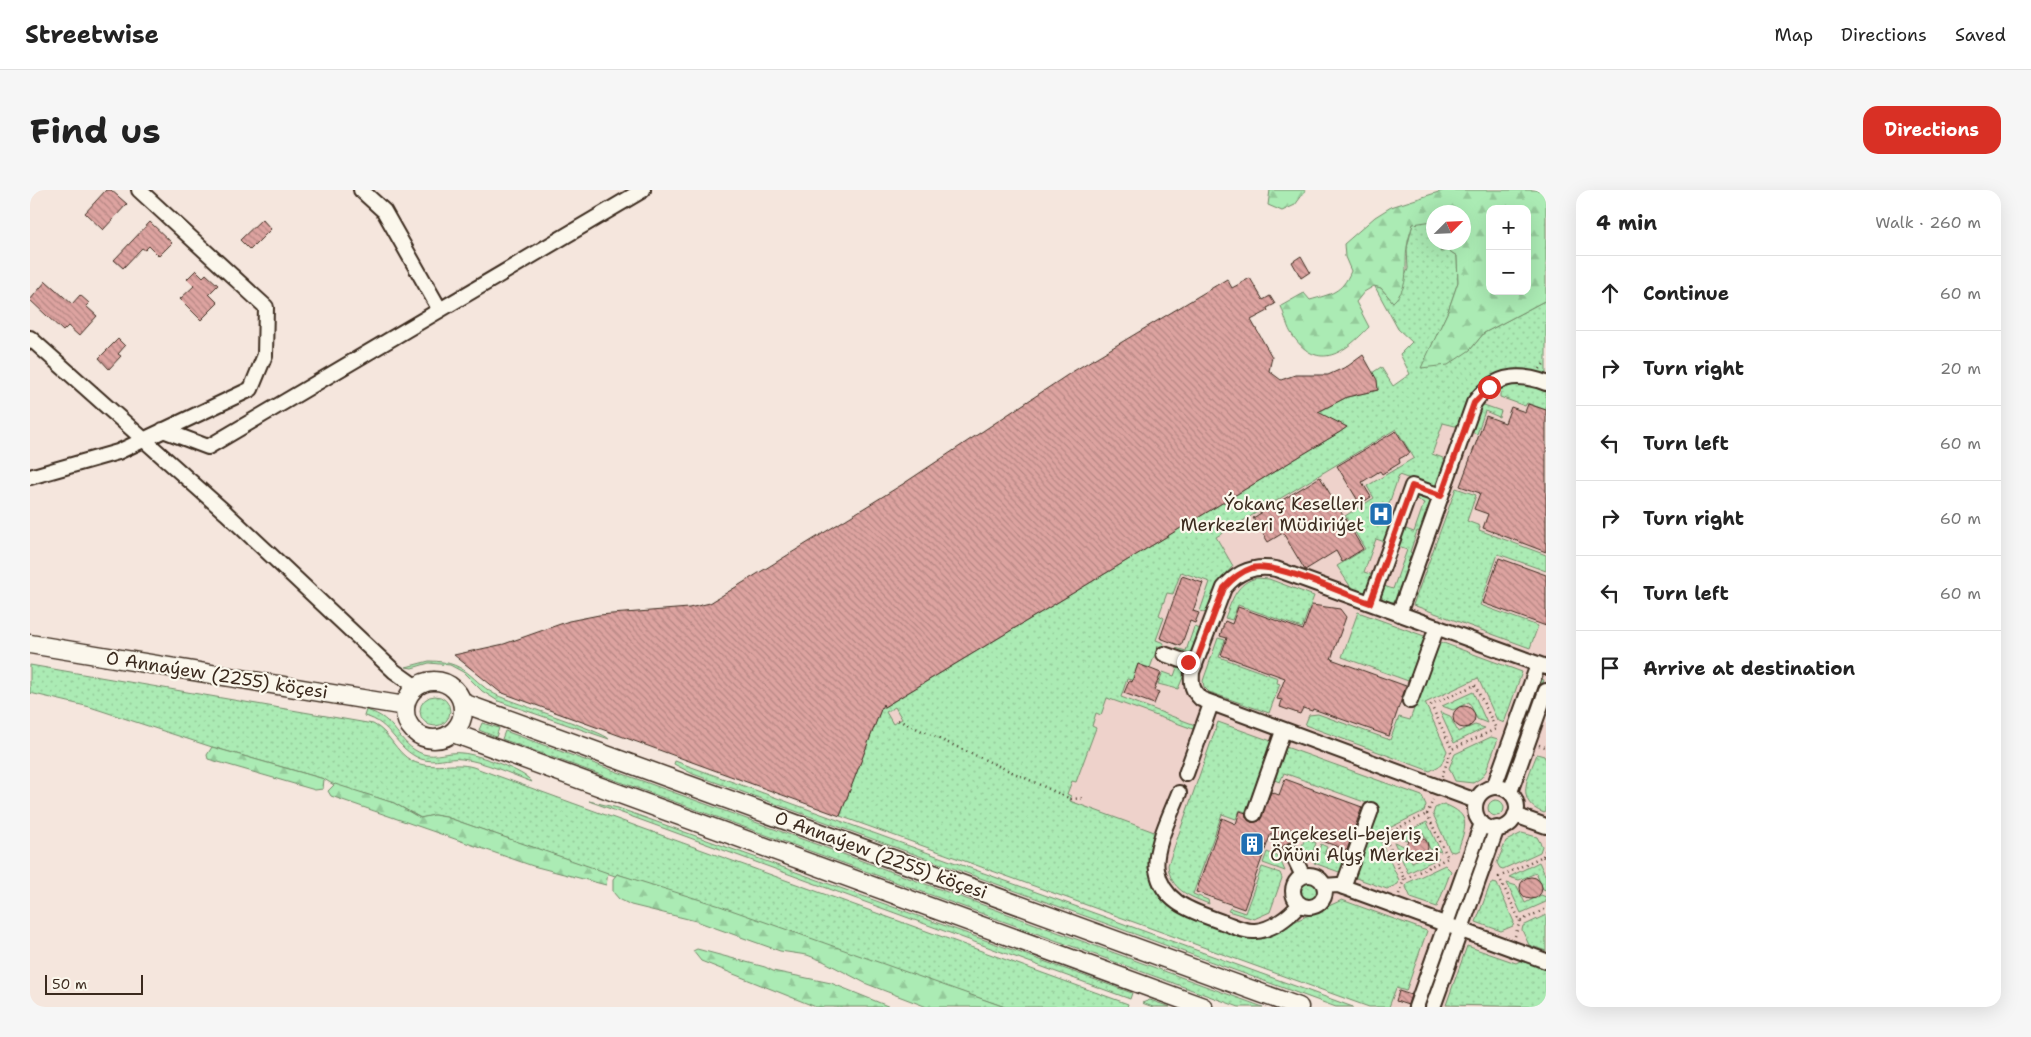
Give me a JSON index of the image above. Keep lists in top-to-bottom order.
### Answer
{
  "streets": {
    "main road": ["O Annaýew (2255) köçesi"]
  },
  "places": {
    "hospital": ["Ýokanç Keselleri Merkezleri Müdiriýet"],
    "building": ["Inçekeseli-bejeriş Öňüni Alyş Merkezi"]
  },
  "scale_bar": "50 m",
  "north": "top right",
  "page": {
    "header": "Streetwise",
    "nav": ["Map", "Directions", "Saved"],
    "buttons": "Directions",
    "title": "Find us",
    "heading": ["4 min", "Walk · 260 m"],
    "map_buttons": ["+", "−"],
    "list": [
      ["Continue", "60 m"],
      ["Turn right", "20 m"],
      ["Turn left", "60 m"],
      ["Turn right", "60 m"],
      ["Turn left", "60 m"],
      "Arrive at destination"
    ],
    "scale": "50 m"
  }
}
